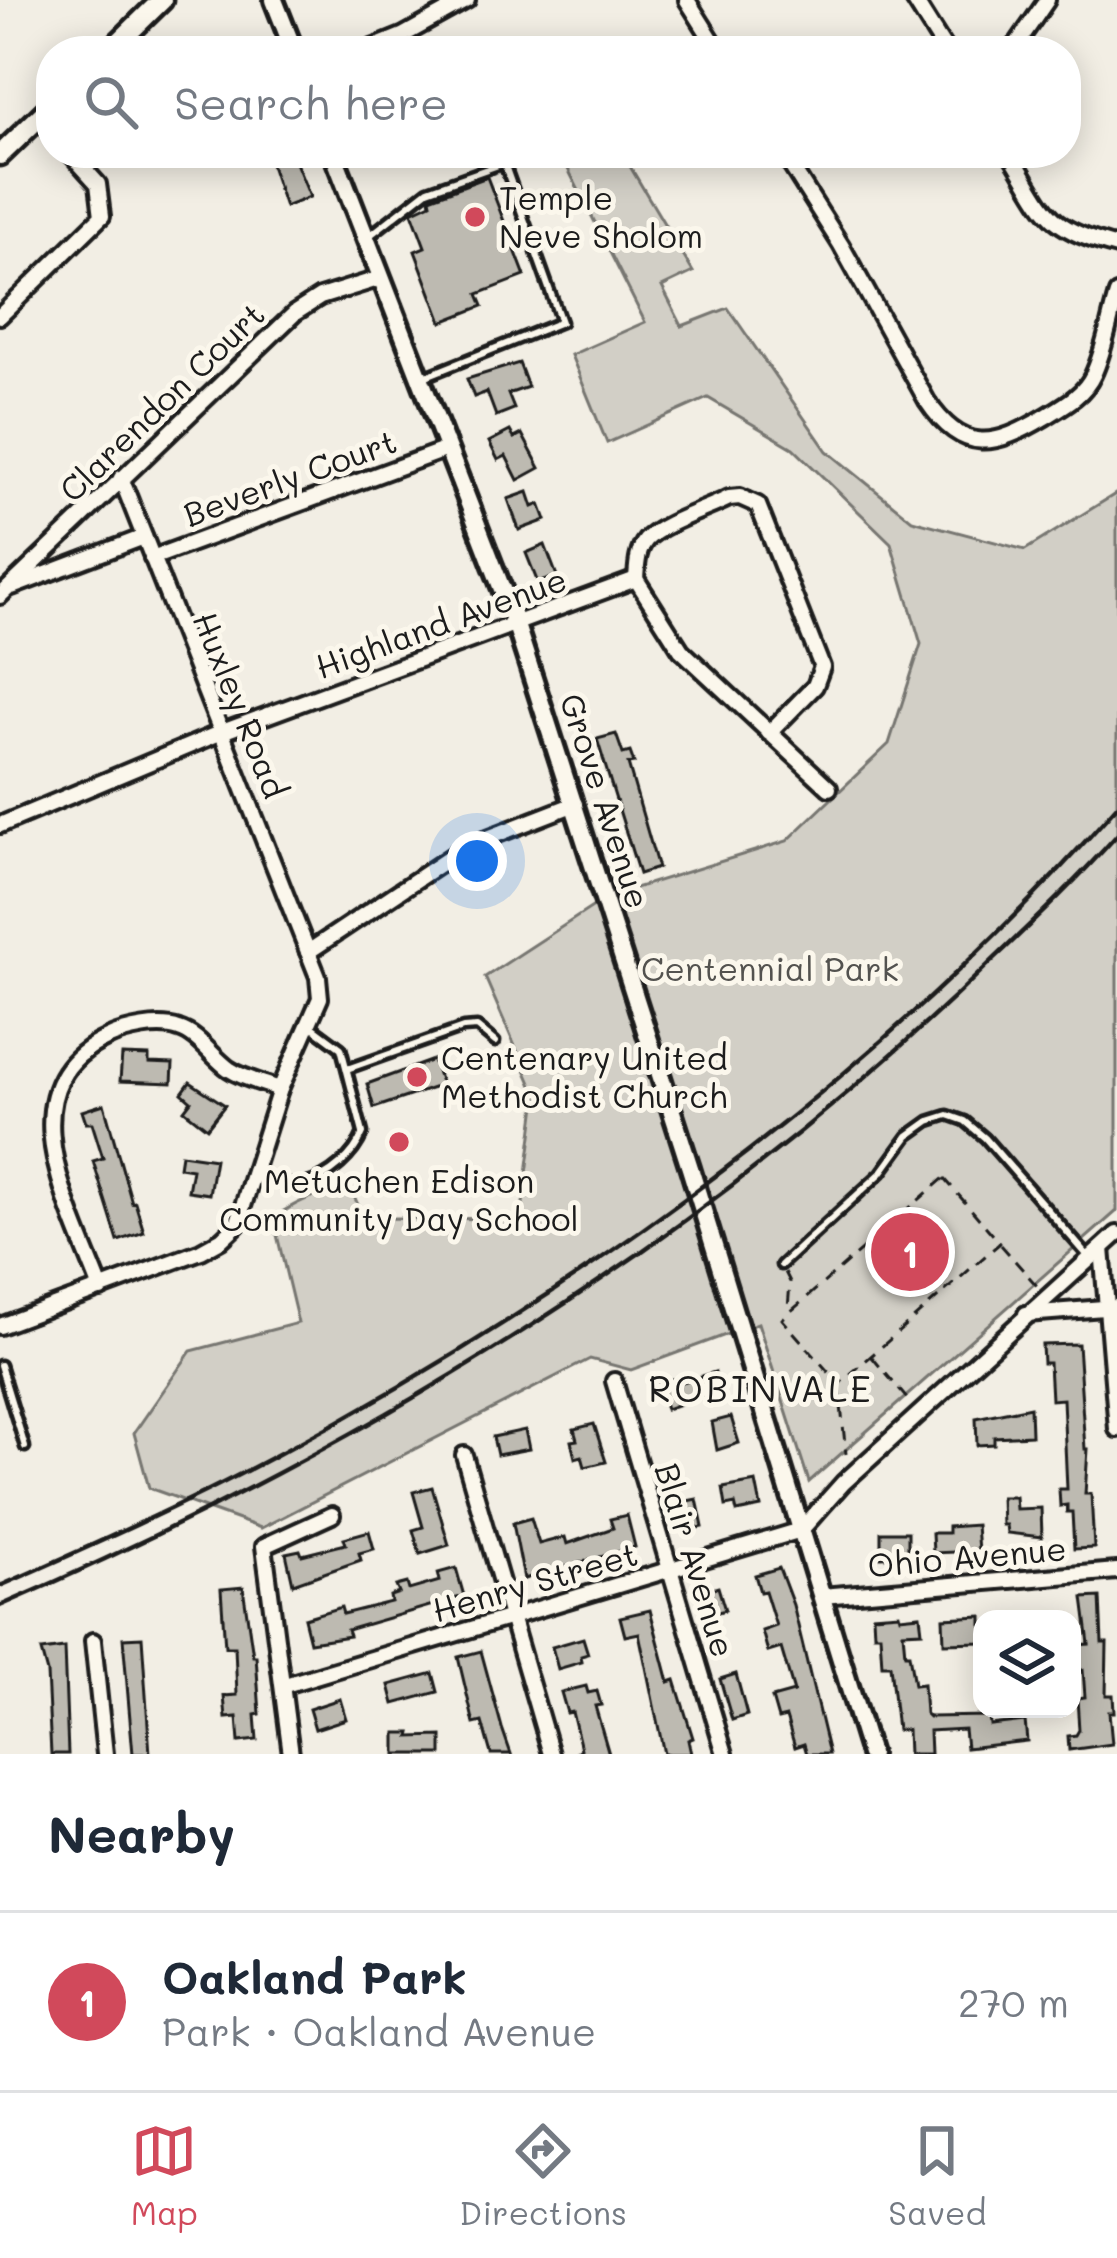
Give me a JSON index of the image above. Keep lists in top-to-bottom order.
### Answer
{
  "streets": {
    "street": [
      "Clarendon Court",
      "Beverly Court",
      "Highland Avenue",
      "Huxley Road",
      "Grove Avenue",
      "Ohio Avenue",
      "Blair Avenue",
      "Henry Street"
    ]
  },
  "crossings": [
    ["Clarendon Court", "Beverly Court"],
    ["Clarendon Court", "Huxley Road"],
    ["Clarendon Court", "Grove Avenue"],
    ["Beverly Court", "Huxley Road"],
    ["Beverly Court", "Grove Avenue"],
    ["Highland Avenue", "Huxley Road"],
    ["Highland Avenue", "Grove Avenue"],
    ["Grove Avenue", "Ohio Avenue"],
    ["Grove Avenue", "Henry Street"],
    ["Blair Avenue", "Henry Street"]
  ],
  "districts": ["ROBINVALE"],
  "parks": ["Centennial Park"],
  "places": ["Temple Neve Sholom", "Centenary United Methodist Church", "Metuchen Edison Community Day School"],
  "page": {
    "search": "Search here",
    "pins": "1",
    "heading": "Nearby",
    "list": [
      {
        "mark": "1",
        "name": "Oakland Park",
        "note": "Park · Oakland Avenue",
        "value": "270 m"
      }
    ],
    "nav": ["Map", "Directions", "Saved"]
  }
}
